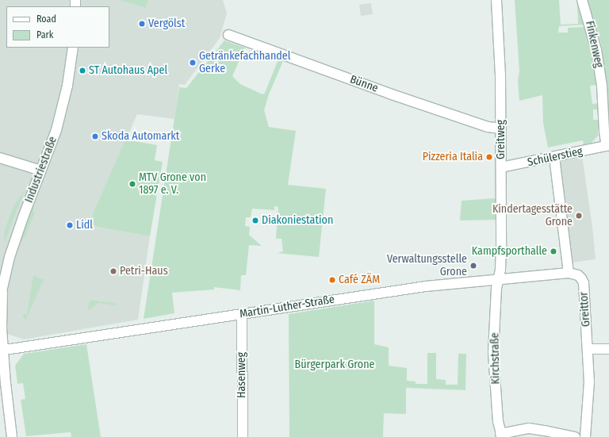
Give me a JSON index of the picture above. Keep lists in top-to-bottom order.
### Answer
{
  "streets": {
    "street": [
      "Finkenweg",
      "Bünne",
      "Greitweg",
      "Schülerstieg",
      "Industriestraße",
      "Martin-Luther-Straße",
      "Greittor",
      "Kirchstraße",
      "Hasenweg"
    ]
  },
  "crossings": [
    ["Finkenweg", "Schülerstieg"],
    ["Bünne", "Greitweg"],
    ["Greitweg", "Schülerstieg"],
    ["Greitweg", "Martin-Luther-Straße"],
    ["Greitweg", "Kirchstraße"],
    ["Industriestraße", "Martin-Luther-Straße"],
    ["Martin-Luther-Straße", "Greittor"],
    ["Martin-Luther-Straße", "Kirchstraße"],
    ["Martin-Luther-Straße", "Hasenweg"]
  ],
  "parks": ["Bürgerpark Grone"],
  "places": [
    "Vergölst",
    "Getränkefachhandel Gerke",
    "ST Autohaus Apel",
    "Skoda Automarkt",
    "Pizzeria Italia",
    "MTV Grone von 1897 e. V.",
    "Kindertagesstätte Grone",
    "Diakoniestation",
    "Lidl",
    "Kampfsporthalle",
    "Verwaltungsstelle Grone",
    "Petri-Haus",
    "Café ZÄM"
  ],
  "legend": ["Road", "Park"]
}
